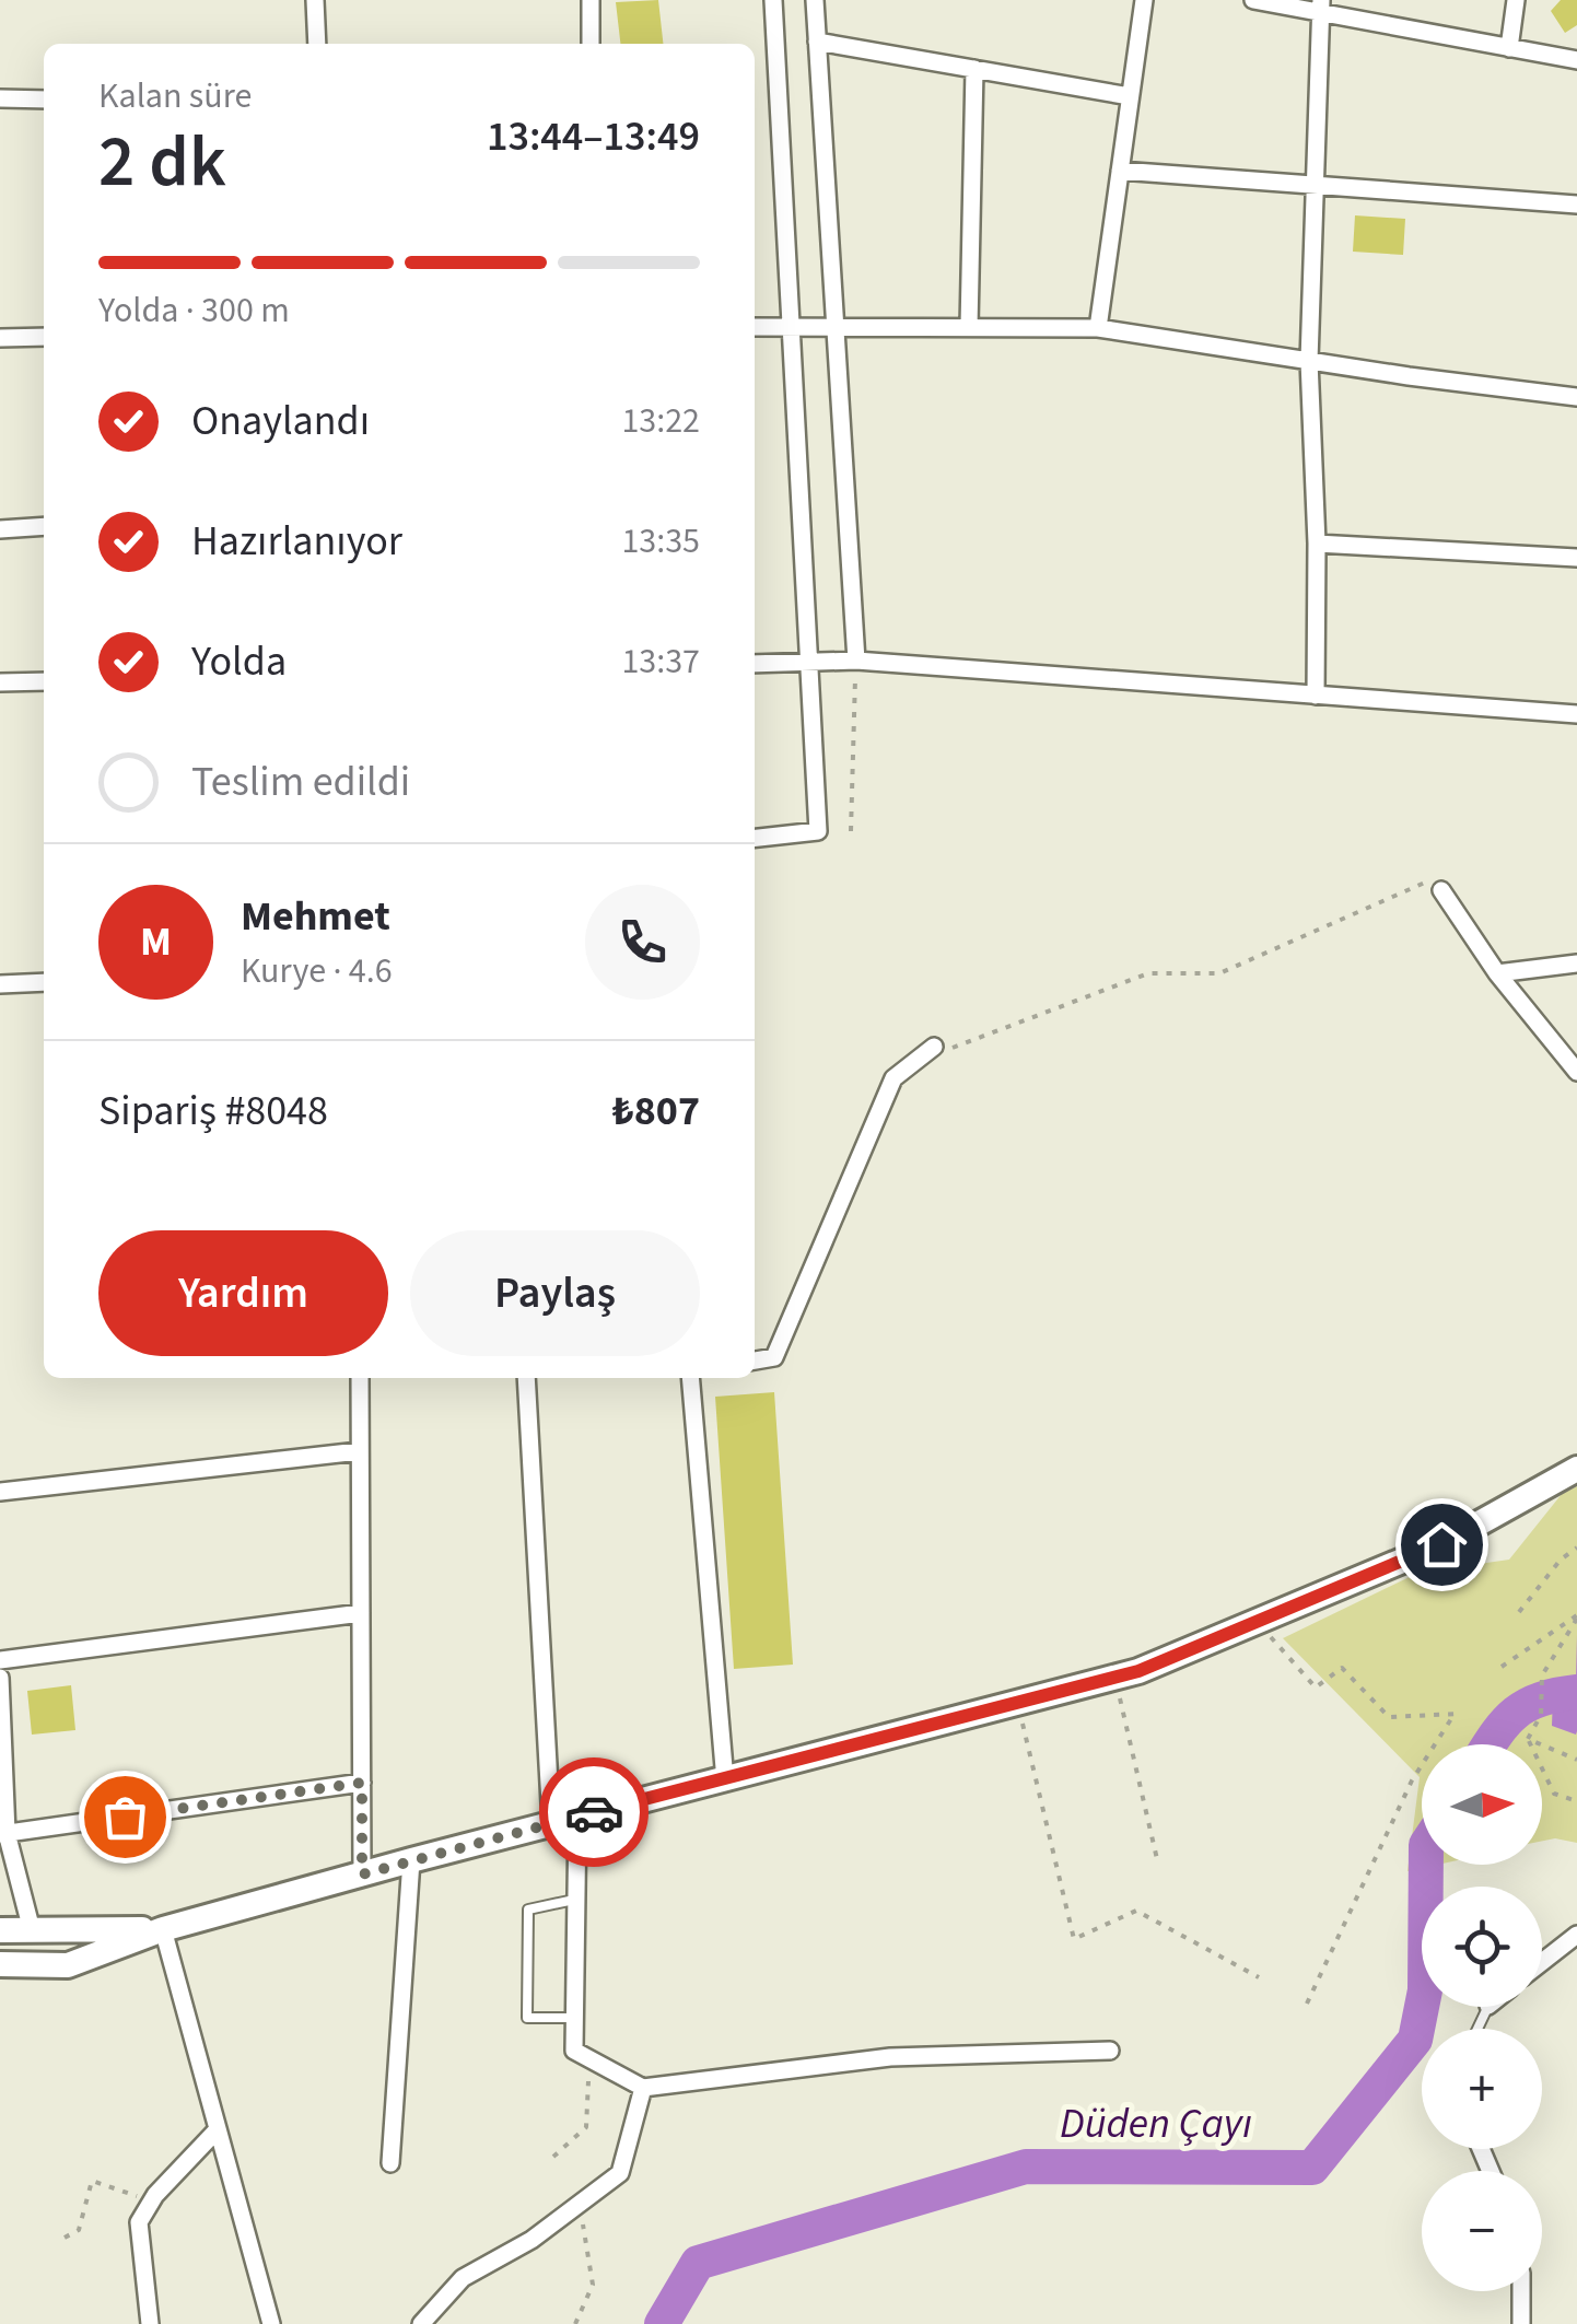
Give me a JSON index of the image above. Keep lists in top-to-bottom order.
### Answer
{
  "water": ["Düden Çayı"],
  "north": "right",
  "page": {
    "heading": ["2 dk", "Kalan süre", "13:44–13:49"],
    "panel": [
      "Mehmet",
      "Kurye · 4.6",
      "Sipariş #8048",
      "₺807"
    ],
    "bar": "Yolda · 300 m",
    "list": [
      ["Onaylandı", "13:22"],
      ["Hazırlanıyor", "13:35"],
      ["Yolda", "13:37"],
      "Teslim edildi"
    ],
    "round": "M",
    "buttons": ["Yardım", "Paylaş"],
    "map_buttons": ["+", "−"]
  }
}
